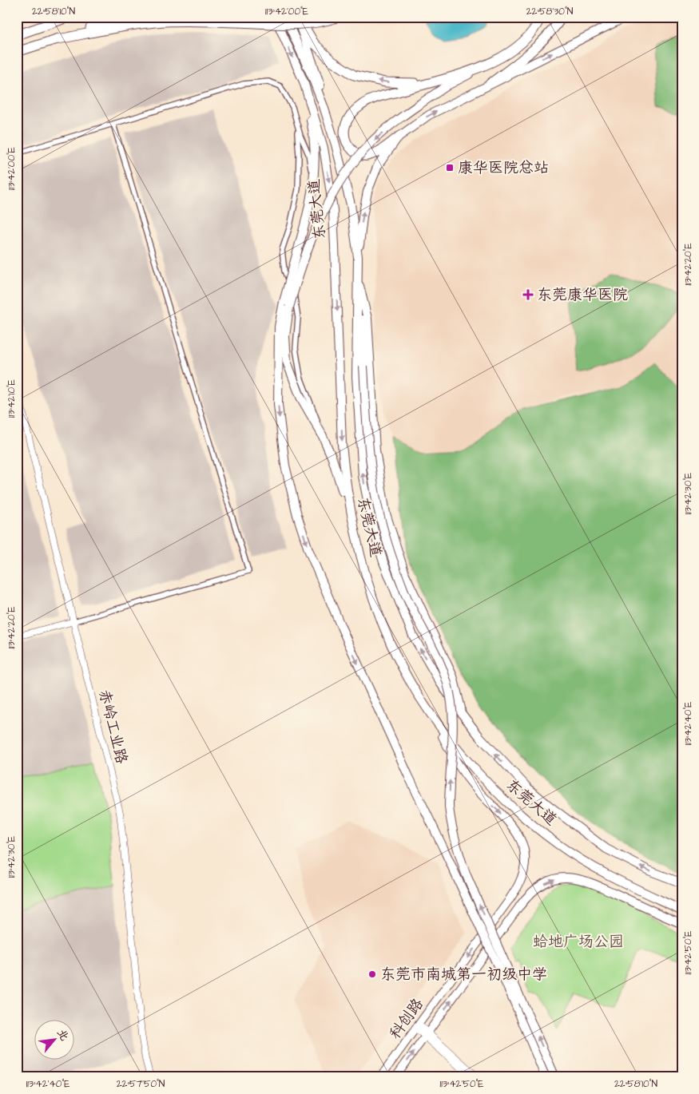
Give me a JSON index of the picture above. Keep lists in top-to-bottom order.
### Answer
{
  "streets": {
    "highway": ["东莞大道"],
    "main road": ["科创路"],
    "street": ["赤岭工业路"]
  },
  "parks": ["蛤地广场公园"],
  "places": {
    "transit": ["康华医院总站"],
    "health": ["东莞康华医院"],
    "other": ["东莞市南城第一初级中学"]
  },
  "north": "top right",
  "coordinates": [
    "22°58'10\"N",
    "113°42'00\"E",
    "22°58'30\"N",
    "113°42'20\"E",
    "113°42'10\"E",
    "113°42'30\"E",
    "113°42'40\"E",
    "113°42'50\"E",
    "22°57'50\"N"
  ]
}
